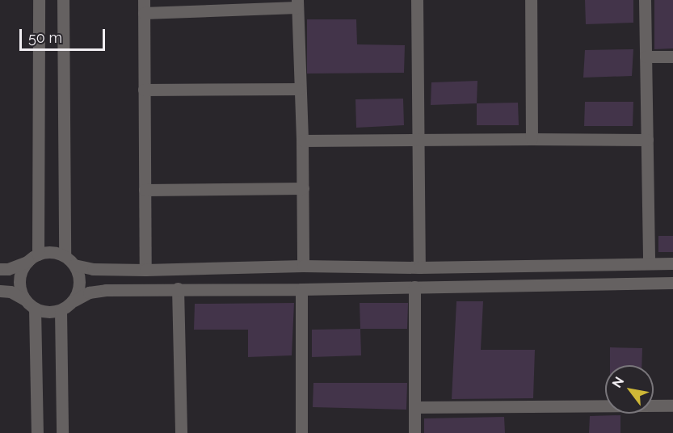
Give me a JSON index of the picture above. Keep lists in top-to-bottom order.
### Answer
{
  "scale_bar": "50 m",
  "north": "top left"
}
